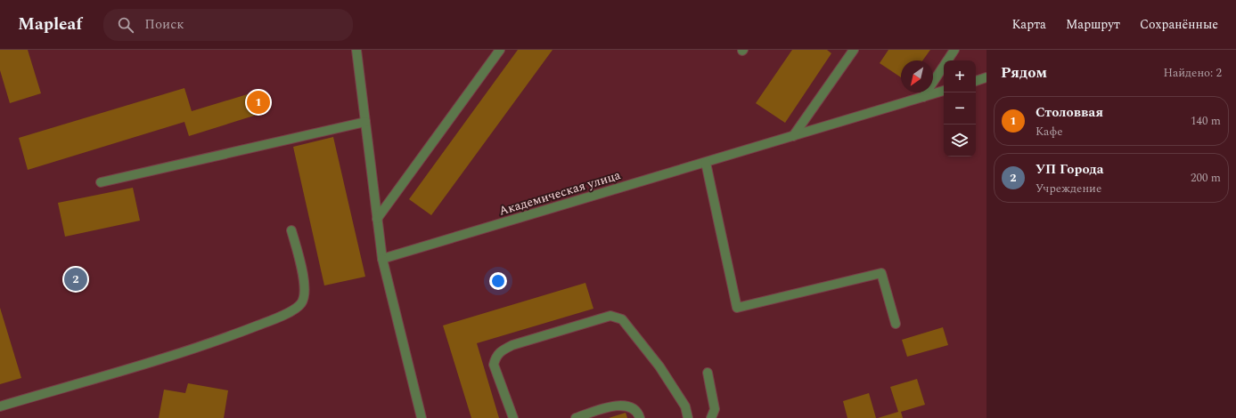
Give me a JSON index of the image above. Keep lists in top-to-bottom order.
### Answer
{
  "streets": {
    "street": ["Академическая улица"]
  },
  "north": "bottom left",
  "page": {
    "header": "Mapleaf",
    "search": "Поиск",
    "nav": ["Карта", "Маршрут", "Сохранённые"],
    "heading": ["Рядом", "Найдено: 2"],
    "map_buttons": ["+", "−"],
    "pins": ["1", "2"],
    "list": [
      {
        "mark": "1",
        "name": "Столоввая",
        "note": "Кафе",
        "value": "140 m"
      },
      {
        "mark": "2",
        "name": "УП Города",
        "note": "Учреждение",
        "value": "200 m"
      }
    ]
  }
}
